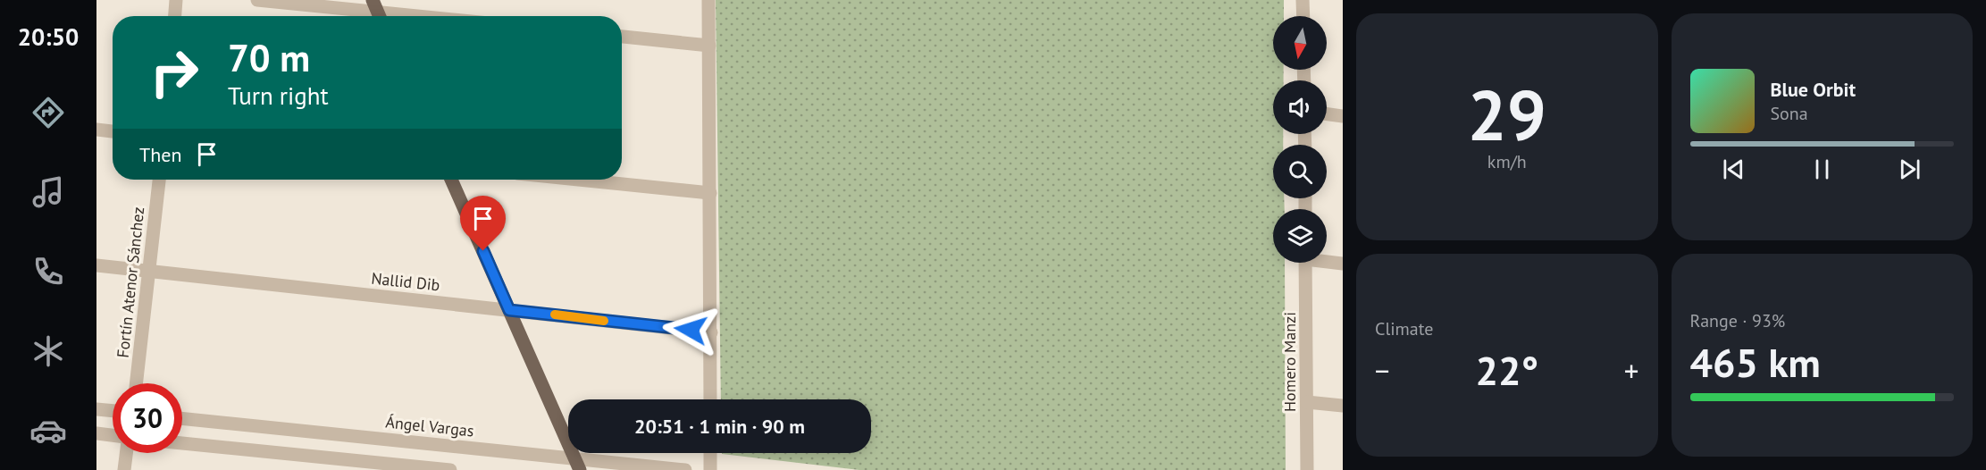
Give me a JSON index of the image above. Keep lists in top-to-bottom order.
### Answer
{
  "streets": {
    "street": [
      "Nallid Dib",
      "Fortín Atenor Sánchez",
      "Homero Manzi",
      "Ángel Vargas"
    ]
  },
  "crossings": [
    ["Nallid Dib", "Fortín Atenor Sánchez"]
  ],
  "north": "bottom",
  "page": {
    "tabs": "20:50",
    "tile": [
      ["29", "km/h"],
      "Climate",
      ["Range · 93%", "465 km"]
    ],
    "turn": ["70 m", "Turn right"],
    "song": ["Blue Orbit", "Sona"],
    "then": "Then",
    "heat": ["−", "22°", "+"],
    "limit": "30",
    "trip": "20:51 · 1 min · 90 m"
  }
}
